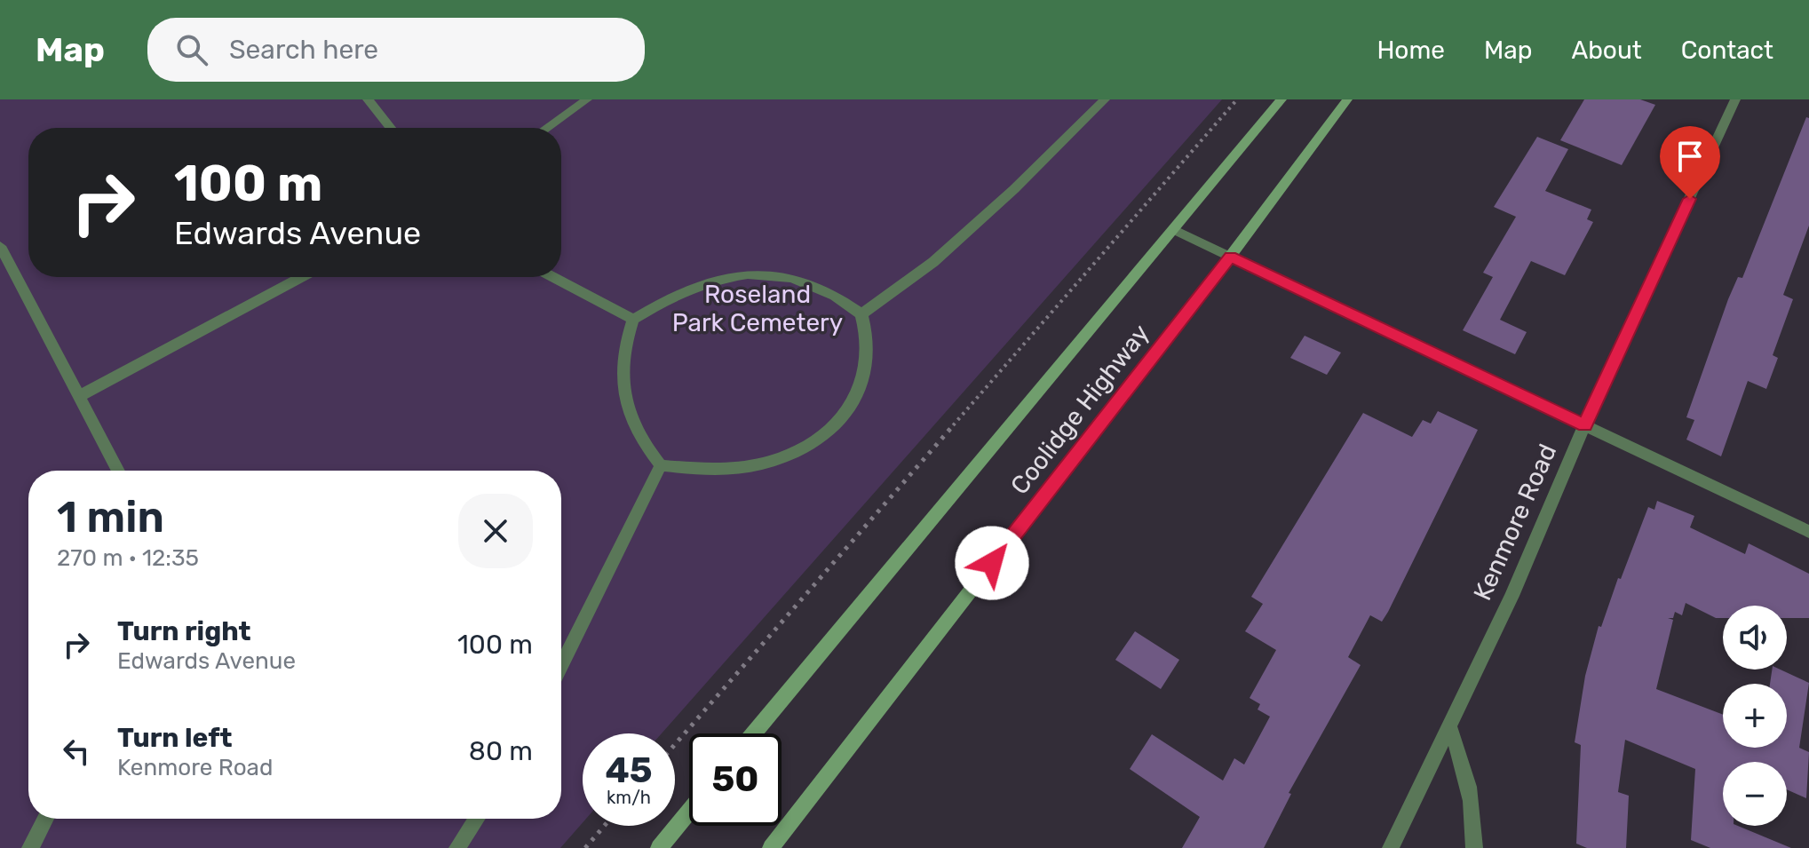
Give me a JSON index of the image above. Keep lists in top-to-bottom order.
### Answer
{
  "streets": {
    "main road": ["Coolidge Highway"],
    "street": ["Kenmore Road"]
  },
  "parks": ["Roseland Park Cemetery"],
  "page": {
    "header": "Map",
    "search": "Search here",
    "nav": [
      "Home",
      "Map",
      "About",
      "Contact"
    ],
    "turn": ["100 m", "Edwards Avenue"],
    "heading": ["1 min", "270 m · 12:35"],
    "list": [
      {
        "name": "Turn right",
        "note": "Edwards Avenue",
        "value": "100 m"
      },
      {
        "name": "Turn left",
        "note": "Kenmore Road",
        "value": "80 m"
      }
    ],
    "map_buttons": ["+", "−"],
    "speed": "45 km/h",
    "limit": "50"
  }
}
